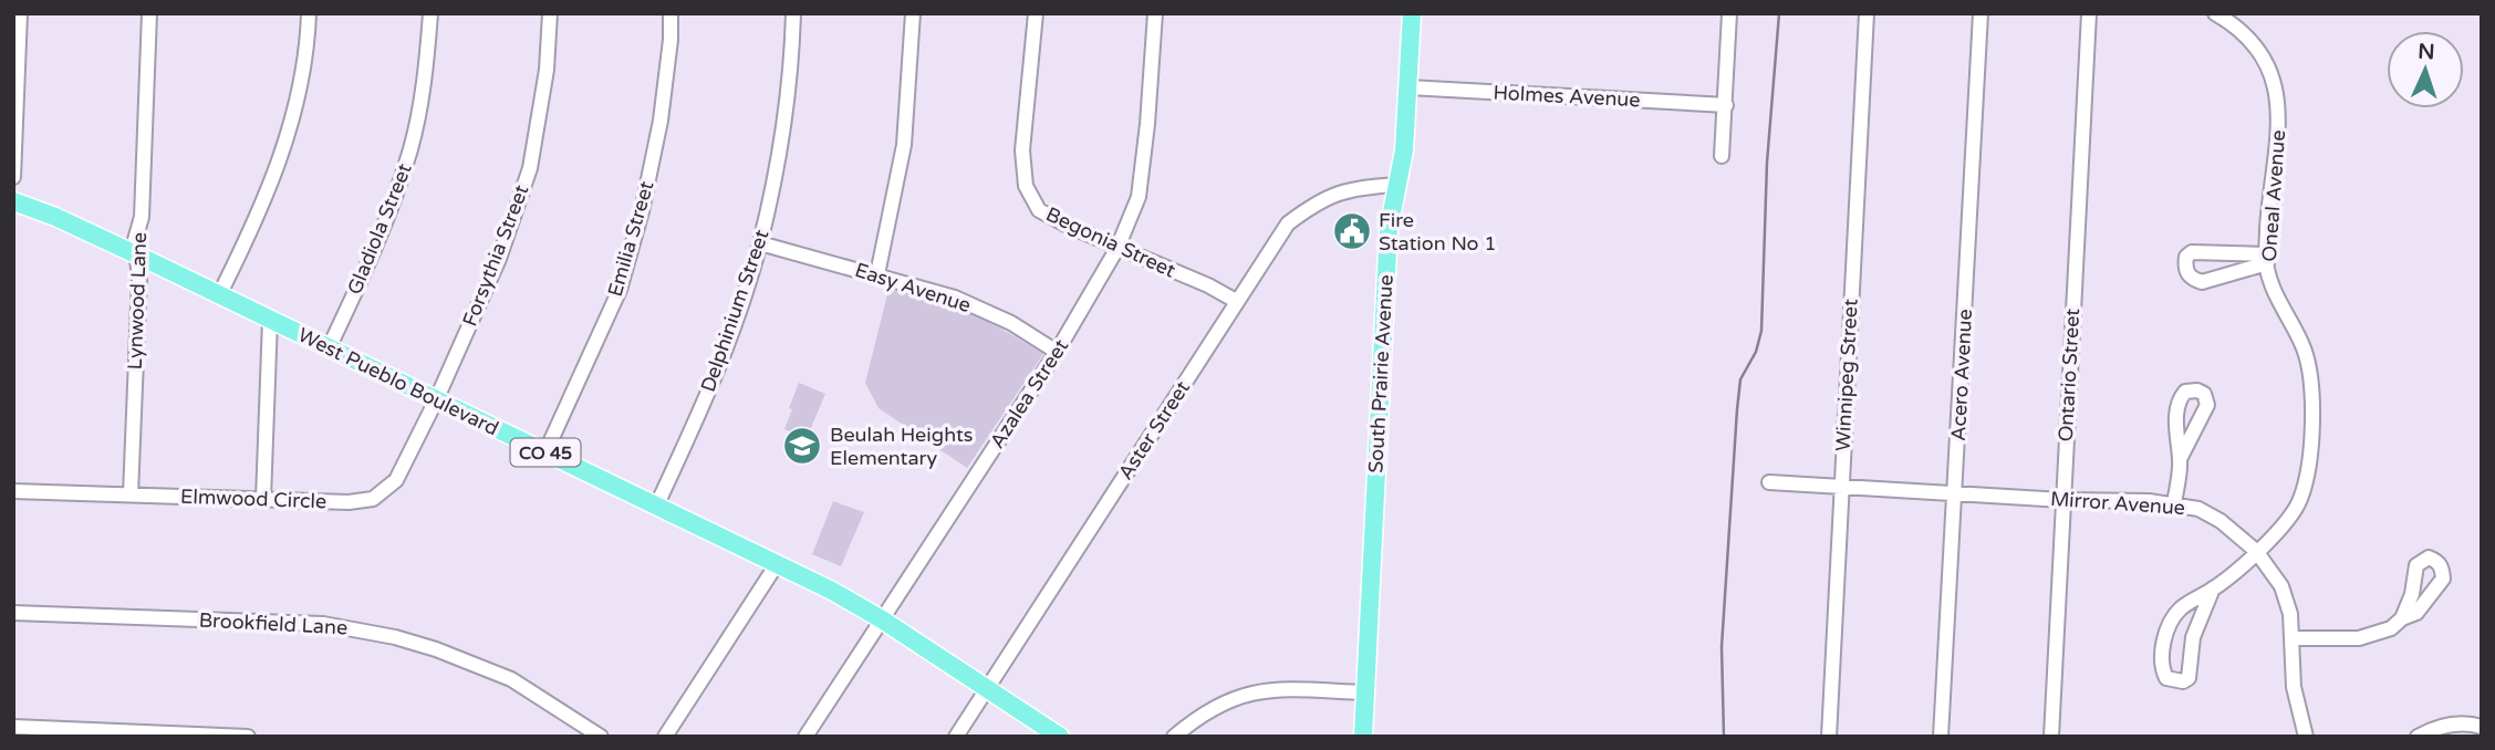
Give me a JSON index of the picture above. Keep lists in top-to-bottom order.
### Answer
{
  "streets": {
    "main road": ["South Prairie Avenue", "West Pueblo Boulevard", "CO 45"],
    "street": [
      "Holmes Avenue",
      "Oneal Avenue",
      "Gladiola Street",
      "Emilia Street",
      "Begonia Street",
      "Forsythia Street",
      "Easy Avenue",
      "Lynwood Lane",
      "Delphinium Street",
      "Winnipeg Street",
      "Acero Avenue",
      "Ontario Street",
      "Azalea Street",
      "Aster Street",
      "Elmwood Circle",
      "Mirror Avenue",
      "Brookfield Lane"
    ]
  },
  "crossings": [
    ["Holmes Avenue", "South Prairie Avenue"],
    ["Oneal Avenue", "Mirror Avenue"],
    ["Gladiola Street", "West Pueblo Boulevard"],
    ["Emilia Street", "West Pueblo Boulevard"],
    ["Begonia Street", "Azalea Street"],
    ["Begonia Street", "Aster Street"],
    ["Forsythia Street", "West Pueblo Boulevard"],
    ["Forsythia Street", "Elmwood Circle"],
    ["Easy Avenue", "Delphinium Street"],
    ["Easy Avenue", "Azalea Street"],
    ["Lynwood Lane", "West Pueblo Boulevard"],
    ["Lynwood Lane", "Elmwood Circle"],
    ["Delphinium Street", "West Pueblo Boulevard"],
    ["South Prairie Avenue", "Aster Street"],
    ["Winnipeg Street", "Mirror Avenue"],
    ["Acero Avenue", "Mirror Avenue"],
    ["Ontario Street", "Mirror Avenue"],
    ["West Pueblo Boulevard", "Azalea Street"],
    ["West Pueblo Boulevard", "Aster Street"],
    ["West Pueblo Boulevard", "Elmwood Circle"]
  ],
  "places": {
    "public building": ["Fire Station No 1"],
    "school or university": ["Beulah Heights Elementary"]
  },
  "north": "top"
}
